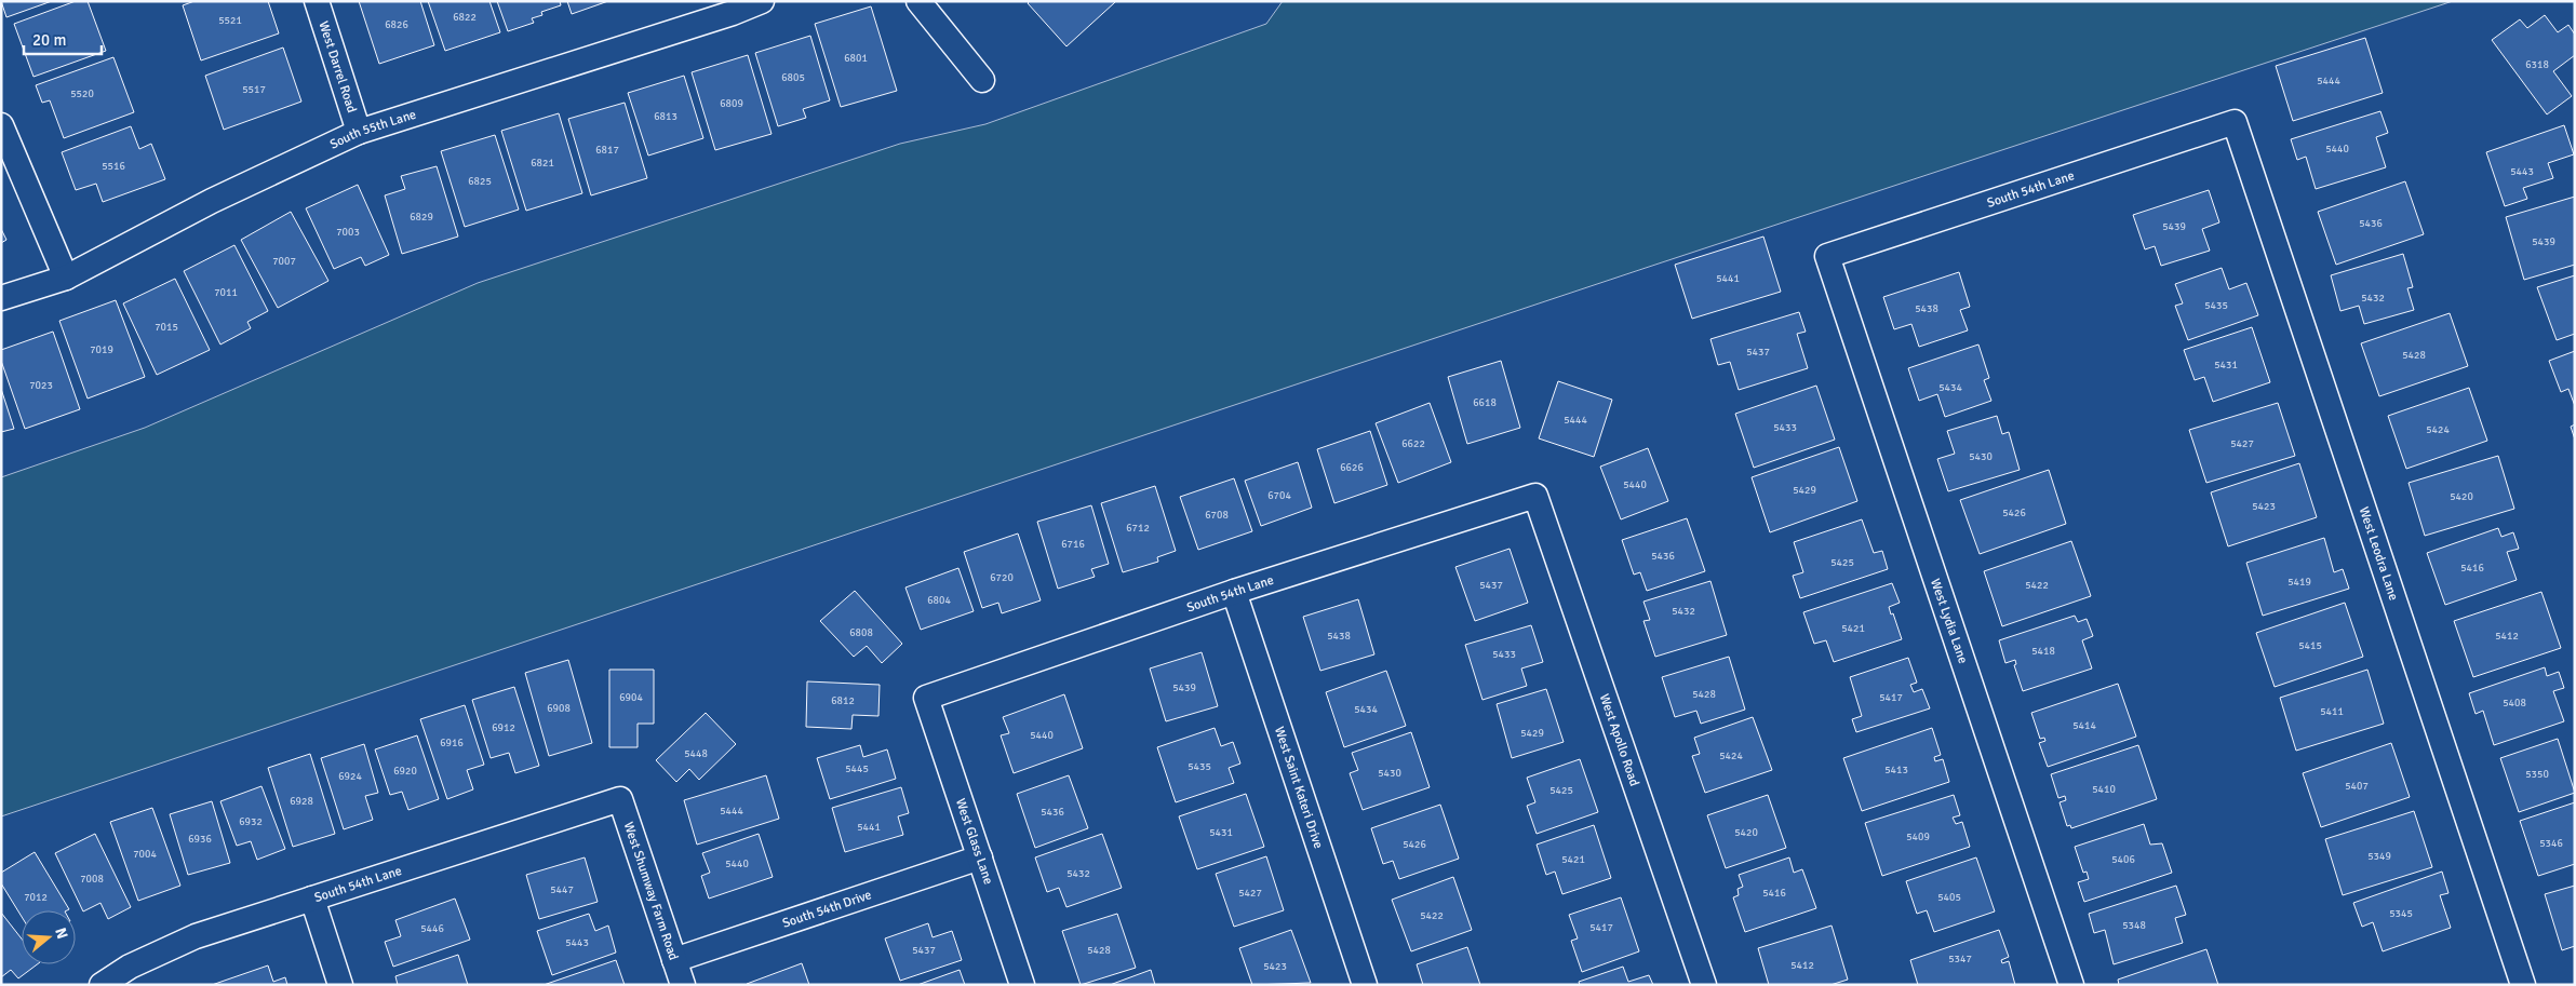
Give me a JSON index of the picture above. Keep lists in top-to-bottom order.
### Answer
{
  "streets": {
    "street": [
      "West Darrel Road",
      "South 55th Lane",
      "South 54th Lane",
      "West Leodra Lane",
      "West Lydia Lane",
      "West Apollo Road",
      "West Saint Kateri Drive",
      "West Glass Lane",
      "West Shumway Farm Road",
      "South 54th Drive"
    ]
  },
  "crossings": [
    ["West Darrel Road", "South 55th Lane"],
    ["South 54th Lane", "West Leodra Lane"],
    ["South 54th Lane", "West Lydia Lane"],
    ["South 54th Lane", "West Apollo Road"],
    ["South 54th Lane", "West Saint Kateri Drive"],
    ["South 54th Lane", "West Glass Lane"],
    ["South 54th Lane", "West Shumway Farm Road"],
    ["West Glass Lane", "South 54th Drive"],
    ["West Shumway Farm Road", "South 54th Drive"]
  ],
  "house_numbers": [
    "6822",
    "5521",
    "6826",
    "6801",
    "6318",
    "6805",
    "5444",
    "5517",
    "5520",
    "6809",
    "6813",
    "5440",
    "6817",
    "6821",
    "5516",
    "5443",
    "6825",
    "6829",
    "5436",
    "5439",
    "7003",
    "5439",
    "7007",
    "5441",
    "7011",
    "5432",
    "5435",
    "5438",
    "7015",
    "7019",
    "5437",
    "5428",
    "5431",
    "7023",
    "5434",
    "6618",
    "5444",
    "5433",
    "5424",
    "6622",
    "5427",
    "5430",
    "6626",
    "5440",
    "5429",
    "6704",
    "5420",
    "5423",
    "5426",
    "6708",
    "6712",
    "6716",
    "5436",
    "5425",
    "5416",
    "6720",
    "5419",
    "5437",
    "5422",
    "6804",
    "5432",
    "5421",
    "6808",
    "5438",
    "5412",
    "5415",
    "5418",
    "5433",
    "5439",
    "5428",
    "6904",
    "5417",
    "6812",
    "5408",
    "6908",
    "5434",
    "5411",
    "5414",
    "6912",
    "5429",
    "5440",
    "6916",
    "5448",
    "5424",
    "5435",
    "5445",
    "5413",
    "6920",
    "5430",
    "5350",
    "6924",
    "5407",
    "5410",
    "5425",
    "6928",
    "5444",
    "5436",
    "6932",
    "5441",
    "5431",
    "5420",
    "5409",
    "6936",
    "5346",
    "5426",
    "7004",
    "5349",
    "5421",
    "5406",
    "5440",
    "5432",
    "7008",
    "5447",
    "5427",
    "5416",
    "7012",
    "5405",
    "5345",
    "5422",
    "5348",
    "5417",
    "5446",
    "5443",
    "5437",
    "5428",
    "5347",
    "5412",
    "5423"
  ],
  "scale_bar": "20 m",
  "north": "right"
}
